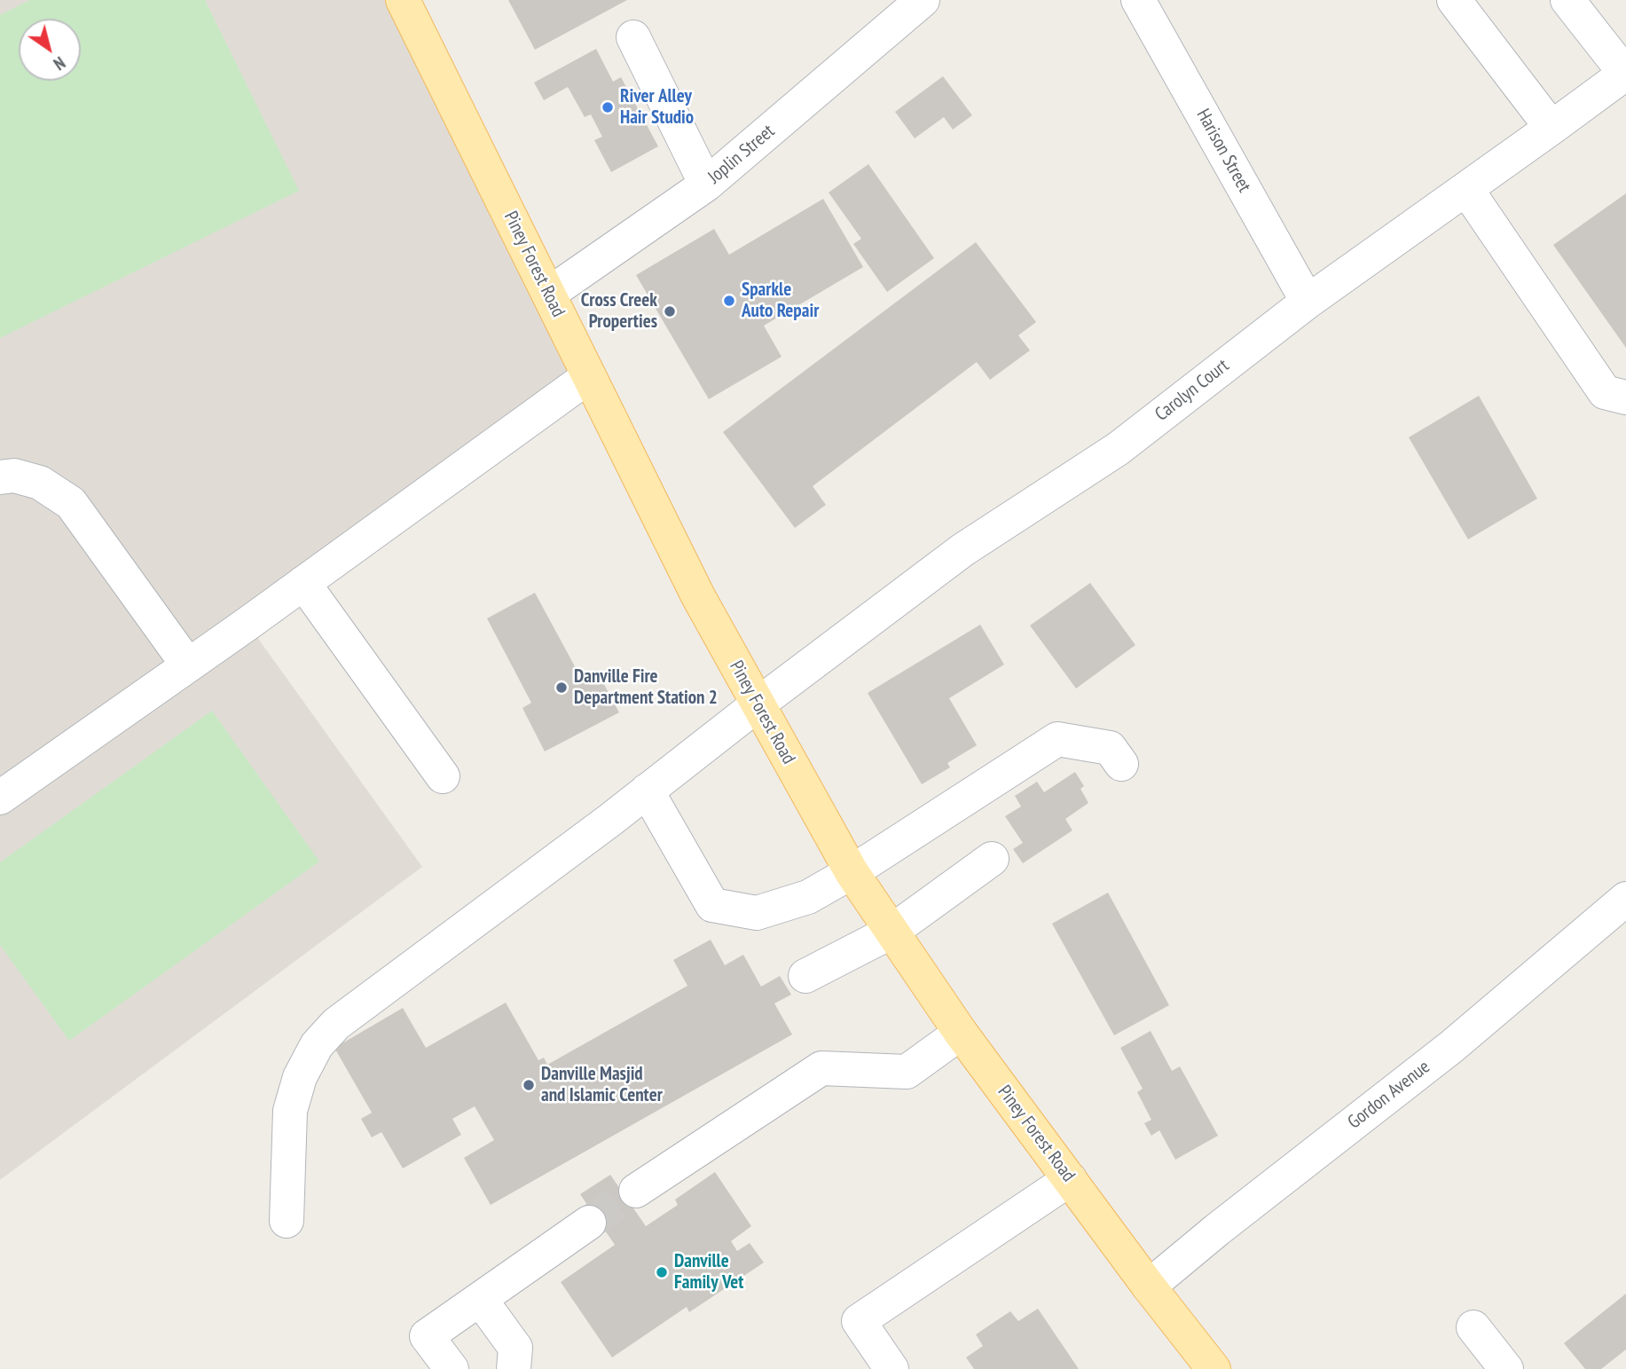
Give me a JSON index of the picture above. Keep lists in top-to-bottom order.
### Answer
{
  "streets": {
    "main road": ["Piney Forest Road"],
    "street": [
      "Harison Street",
      "Joplin Street",
      "Carolyn Court",
      "Gordon Avenue"
    ]
  },
  "crossings": [
    ["Harison Street", "Carolyn Court"],
    ["Joplin Street", "Piney Forest Road"],
    ["Piney Forest Road", "Carolyn Court"],
    ["Piney Forest Road", "Gordon Avenue"]
  ],
  "places": [
    "River Alley Hair Studio",
    "Sparkle Auto Repair",
    "Cross Creek Properties",
    "Danville Fire Department Station 2",
    "Danville Masjid and Islamic Center",
    "Danville Family Vet"
  ],
  "north": "bottom right"
}
